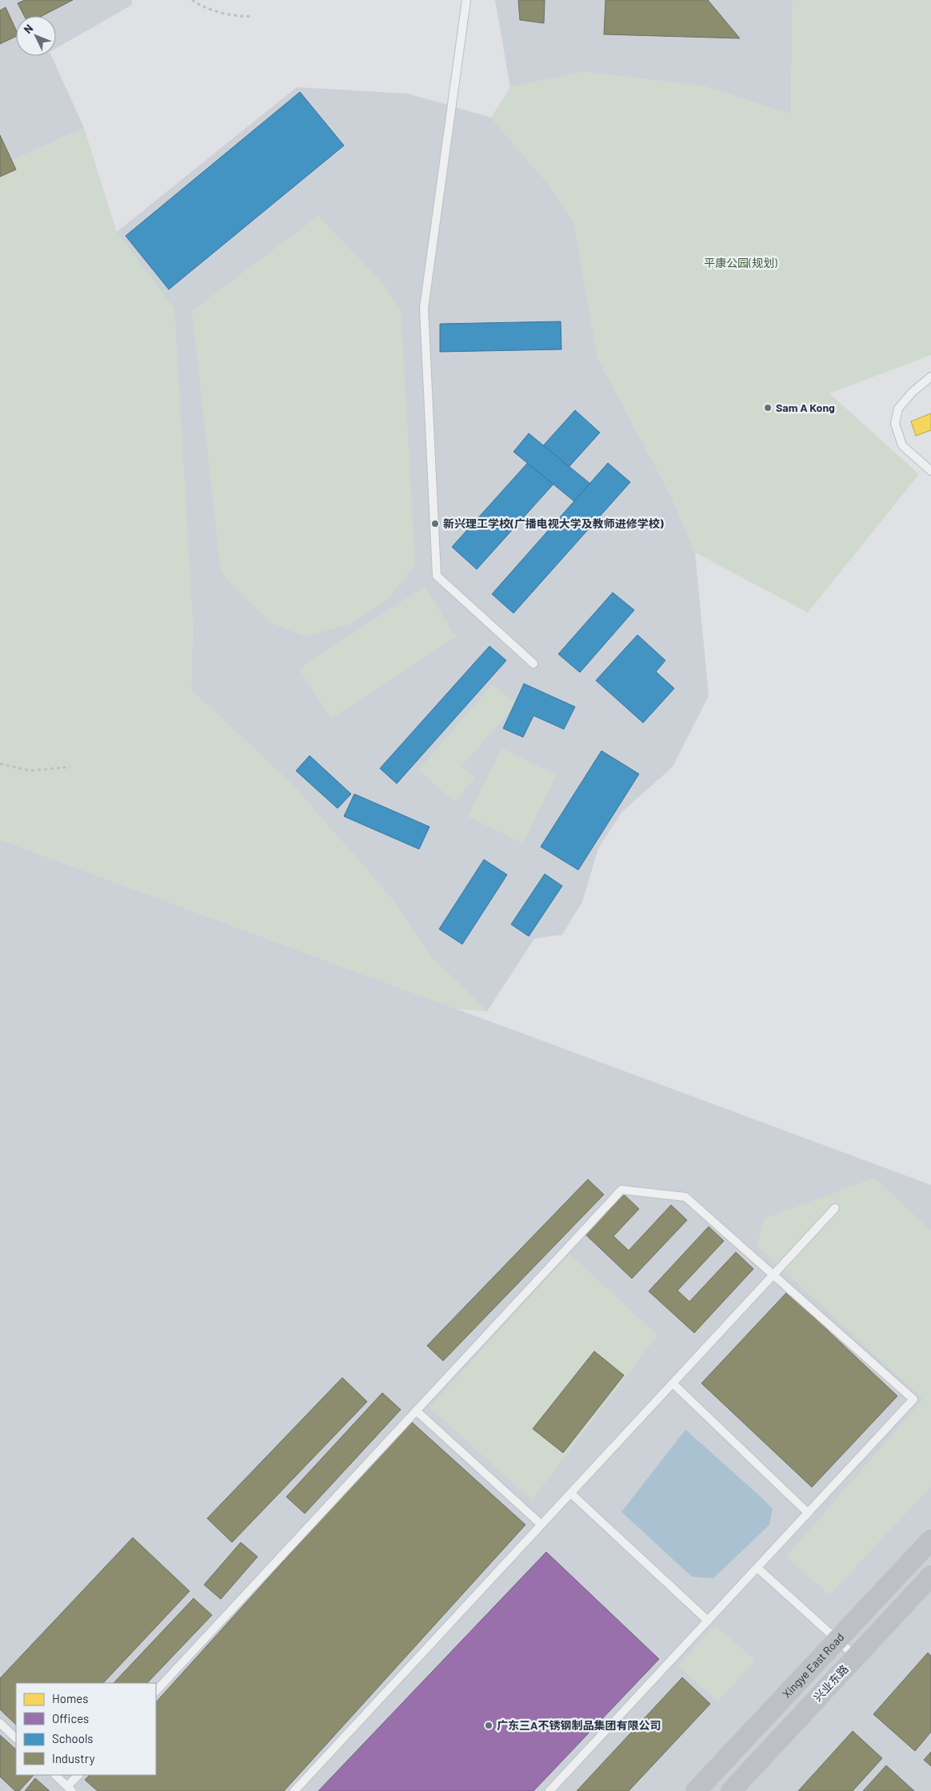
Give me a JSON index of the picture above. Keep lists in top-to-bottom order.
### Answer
{
  "streets": {
    "street": ["Xingye East Road", "兴业东路"]
  },
  "parks": ["平康公园(规划)"],
  "places": ["Sam A Kong", "新兴理工学校(广播电视大学及教师进修学校)", "广东三A不锈钢制品集团有限公司"],
  "legend": [
    "Homes",
    "Offices",
    "Schools",
    "Industry"
  ],
  "north": "top left"
}
